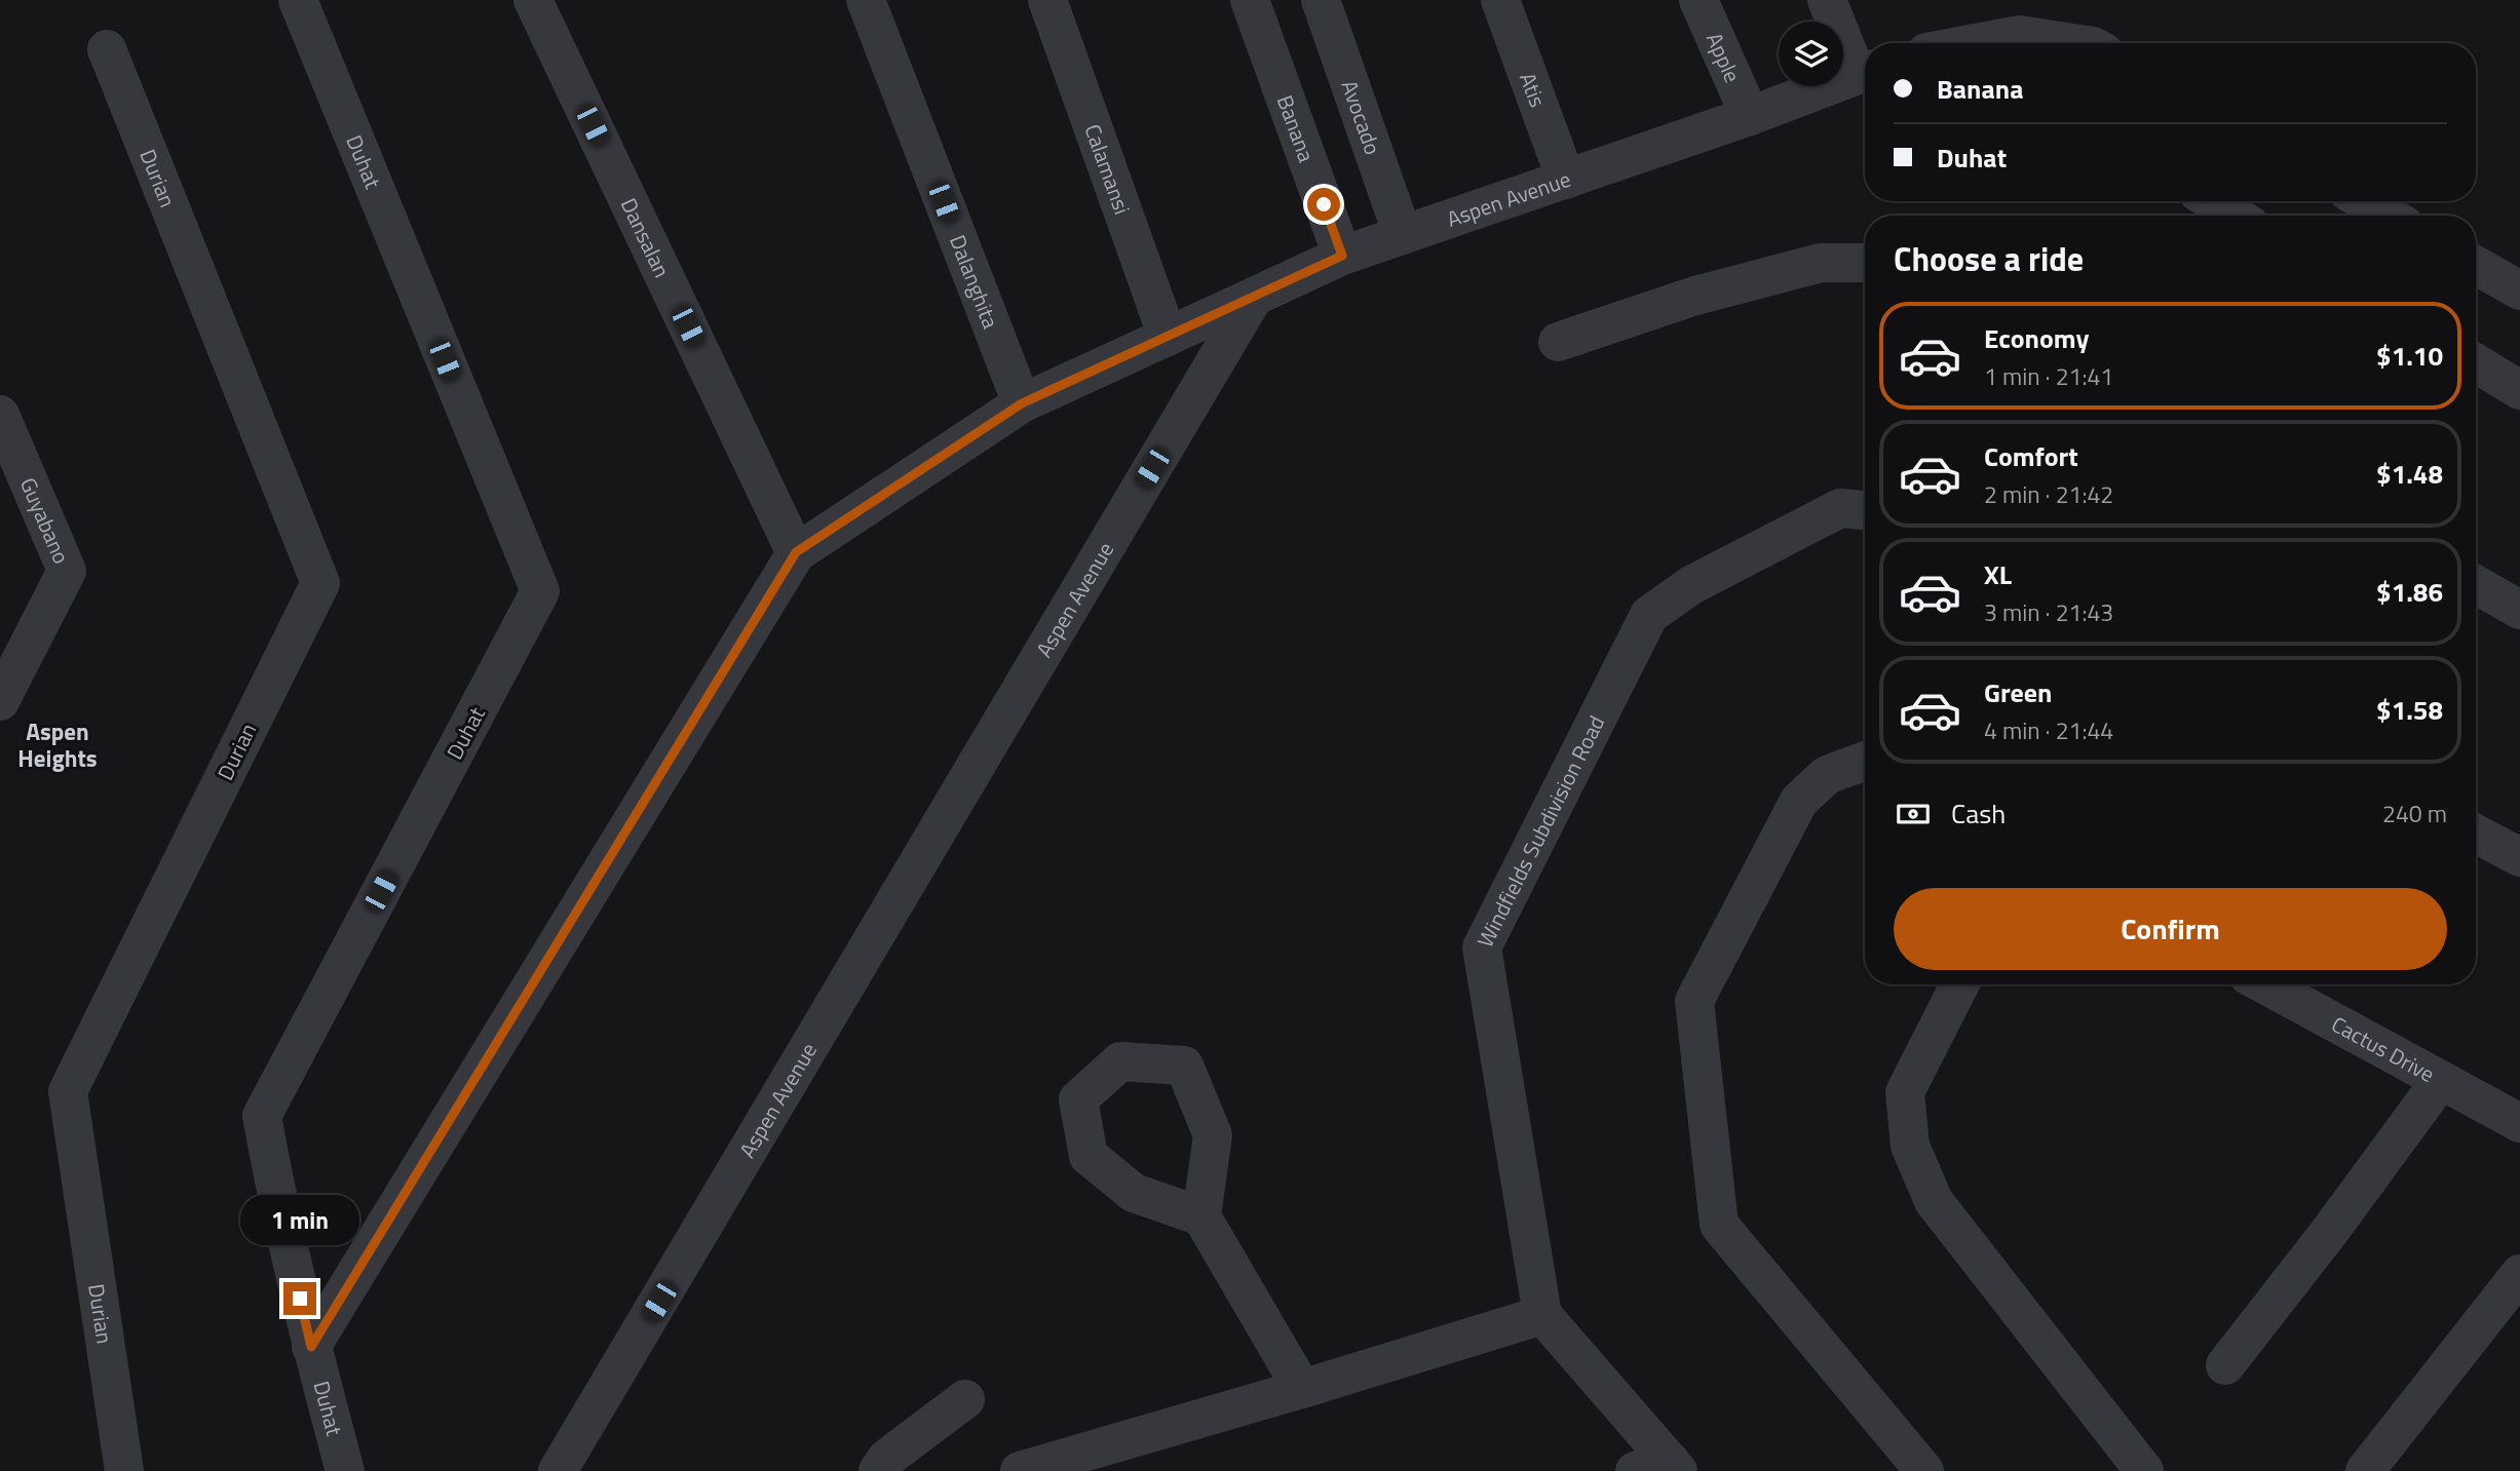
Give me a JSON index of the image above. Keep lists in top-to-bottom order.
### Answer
{
  "streets": {
    "street": [
      "Apple",
      "Atis",
      "Avocado",
      "Banana",
      "Duhat",
      "Calamansi",
      "Durian",
      "Aspen Avenue",
      "Dansalan",
      "Dalanghita",
      "Guyabano",
      "Windfields Subdivision Road",
      "Cactus Drive"
    ]
  },
  "crossings": [
    ["Apple", "Aspen Avenue"],
    ["Atis", "Aspen Avenue"],
    ["Avocado", "Aspen Avenue"],
    ["Banana", "Aspen Avenue"]
  ],
  "districts": ["Aspen Heights"],
  "page": {
    "banner": ["Banana", "Duhat"],
    "heading": "Choose a ride",
    "list": [
      {
        "name": "Economy",
        "note": "1 min · 21:41",
        "value": "$1.10"
      },
      {
        "name": "Comfort",
        "note": "2 min · 21:42",
        "value": "$1.48"
      },
      {
        "name": "XL",
        "note": "3 min · 21:43",
        "value": "$1.86"
      },
      {
        "name": "Green",
        "note": "4 min · 21:44",
        "value": "$1.58"
      }
    ],
    "pay": ["Cash", "240 m"],
    "buttons": "Confirm",
    "bubble": "1 min"
  }
}
